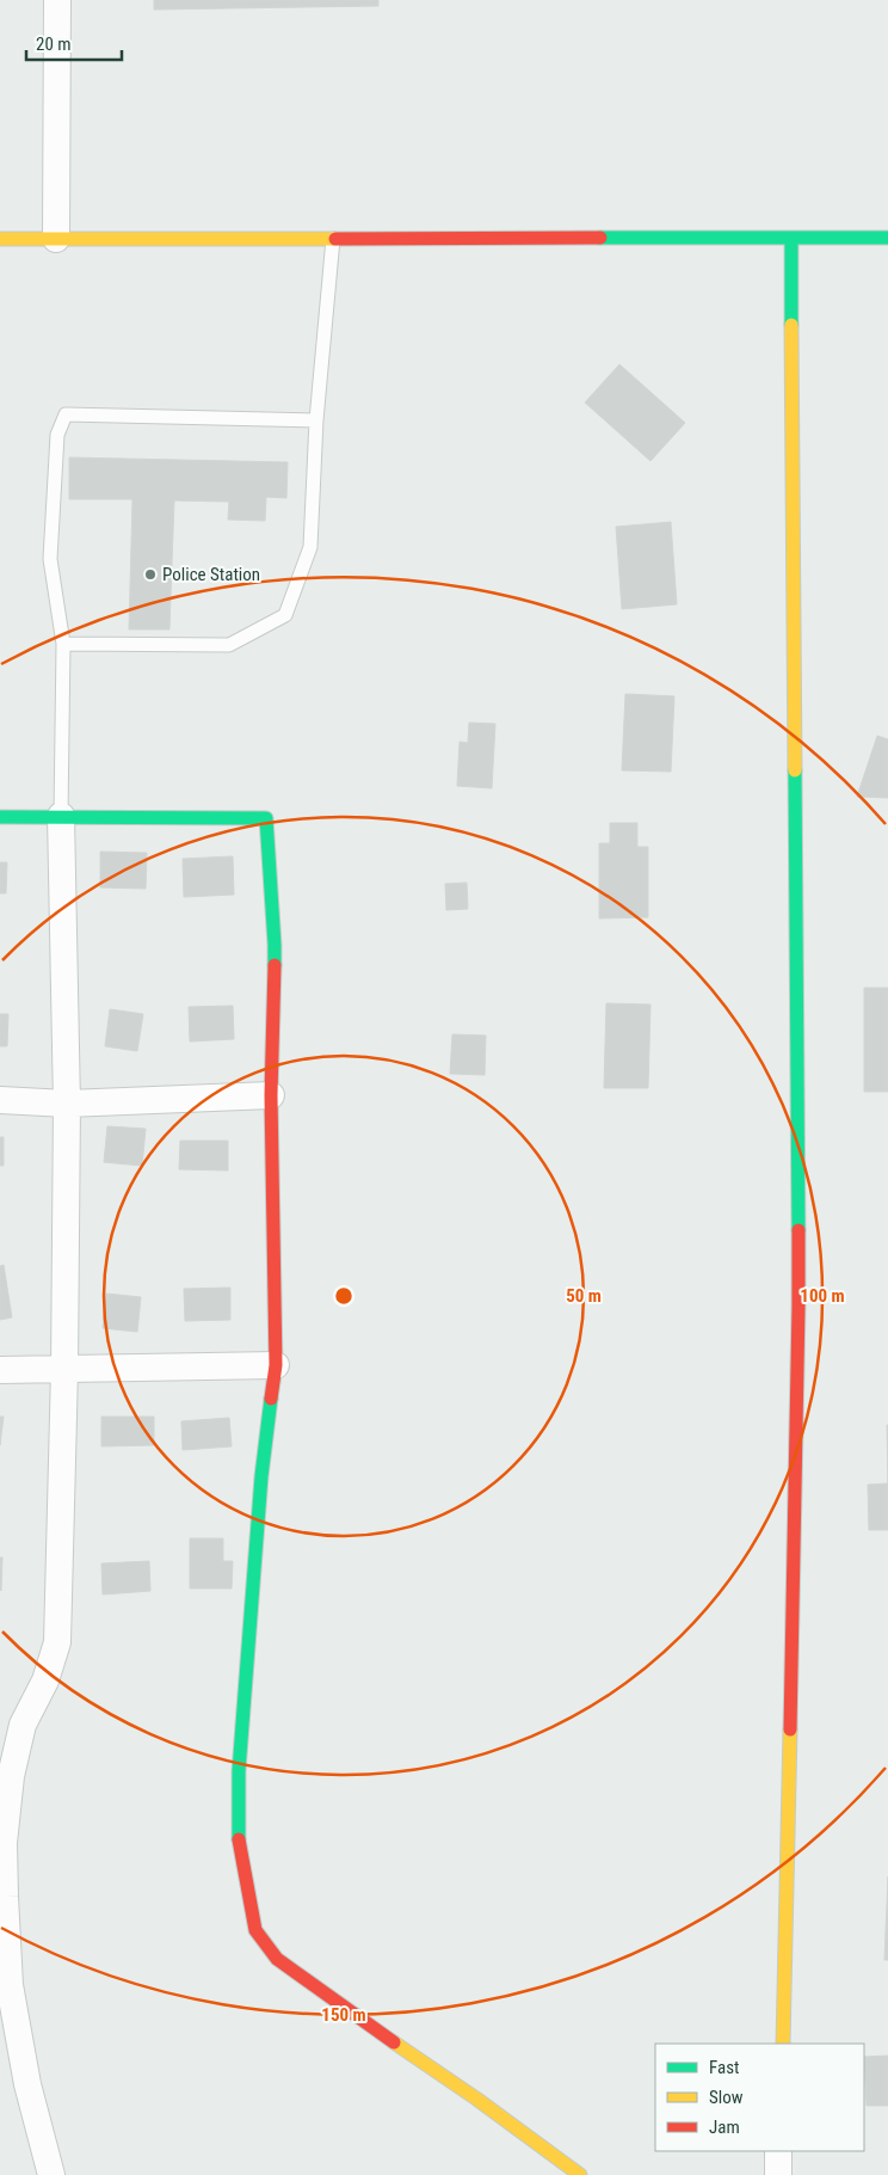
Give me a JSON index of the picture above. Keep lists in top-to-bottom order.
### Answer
{
  "places": ["Police Station"],
  "legend": ["Fast", "Slow", "Jam"],
  "scale_bar": "20 m",
  "rings": ["50 m", "100 m", "150 m"]
}
